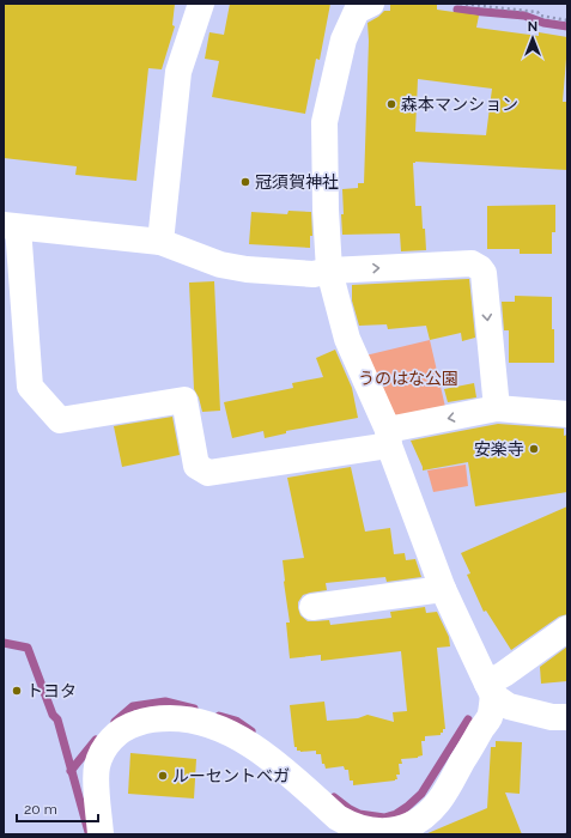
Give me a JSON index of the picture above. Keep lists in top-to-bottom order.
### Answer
{
  "parks": ["うのはな公園"],
  "places": [
    "森本マンション",
    "冠須賀神社",
    "安楽寺",
    "トヨタ",
    "ルーセントベガ"
  ],
  "scale_bar": "20 m",
  "north": "top"
}
